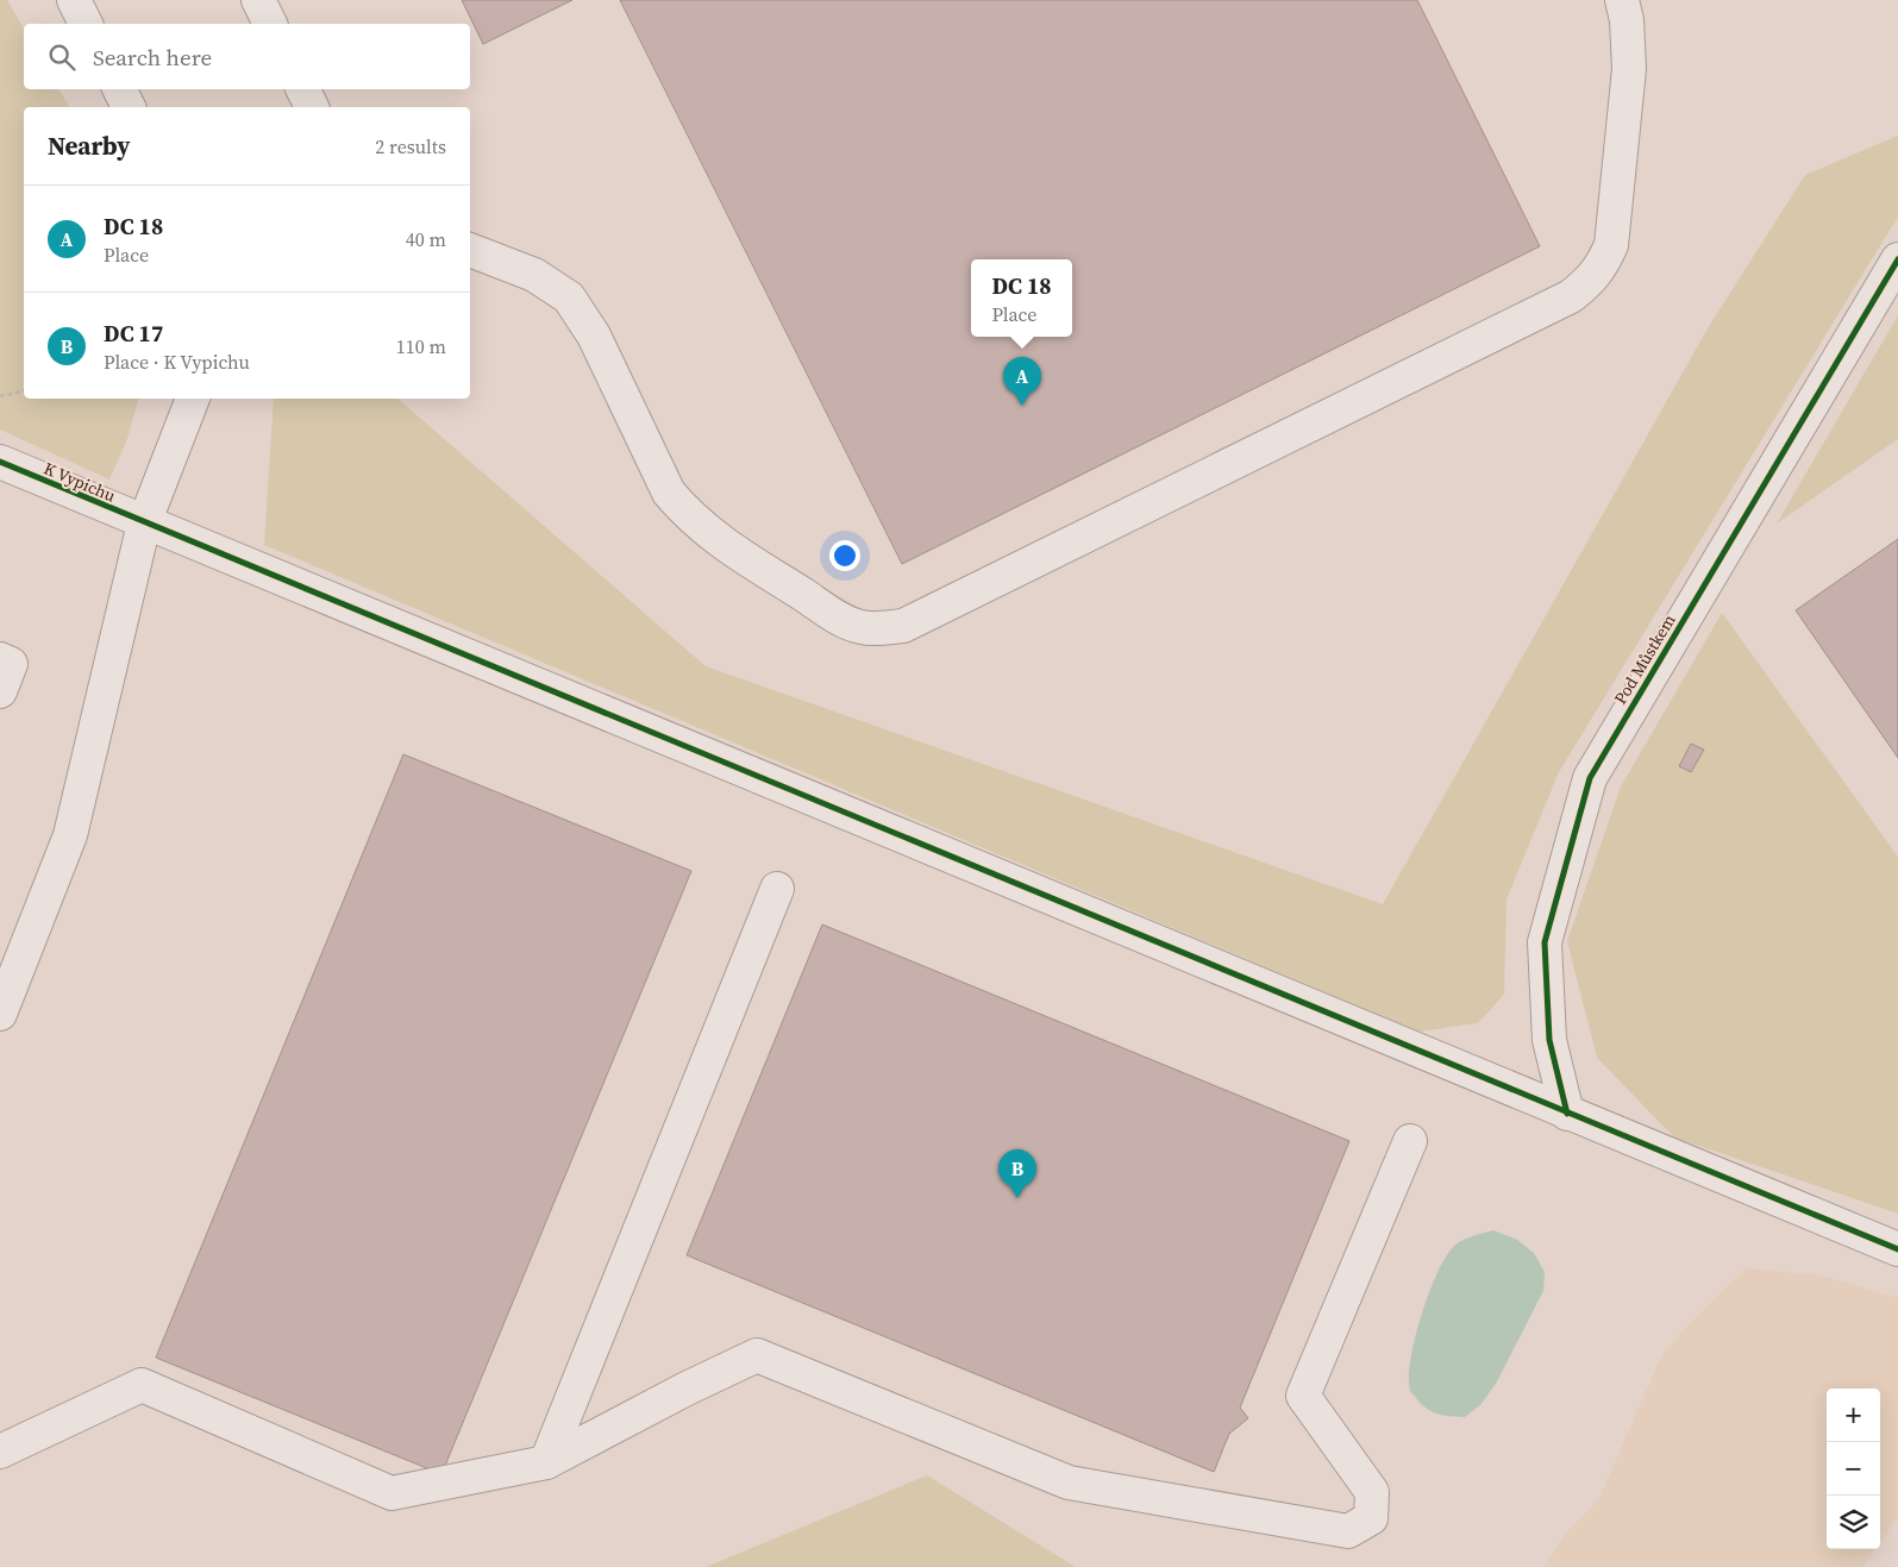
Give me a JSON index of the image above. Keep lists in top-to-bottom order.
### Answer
{
  "streets": {
    "street": ["K Vypichu", "Pod Můstkem"]
  },
  "crossings": [
    ["K Vypichu", "Pod Můstkem"]
  ],
  "page": {
    "search": "Search here",
    "heading": ["Nearby", "2 results"],
    "list": [
      {
        "mark": "A",
        "name": "DC 18",
        "note": "Place",
        "value": "40 m"
      },
      {
        "mark": "B",
        "name": "DC 17",
        "note": "Place · K Vypichu",
        "value": "110 m"
      }
    ],
    "popup": ["DC 18", "Place"],
    "pins": ["A", "B"],
    "map_buttons": ["+", "−"]
  }
}
